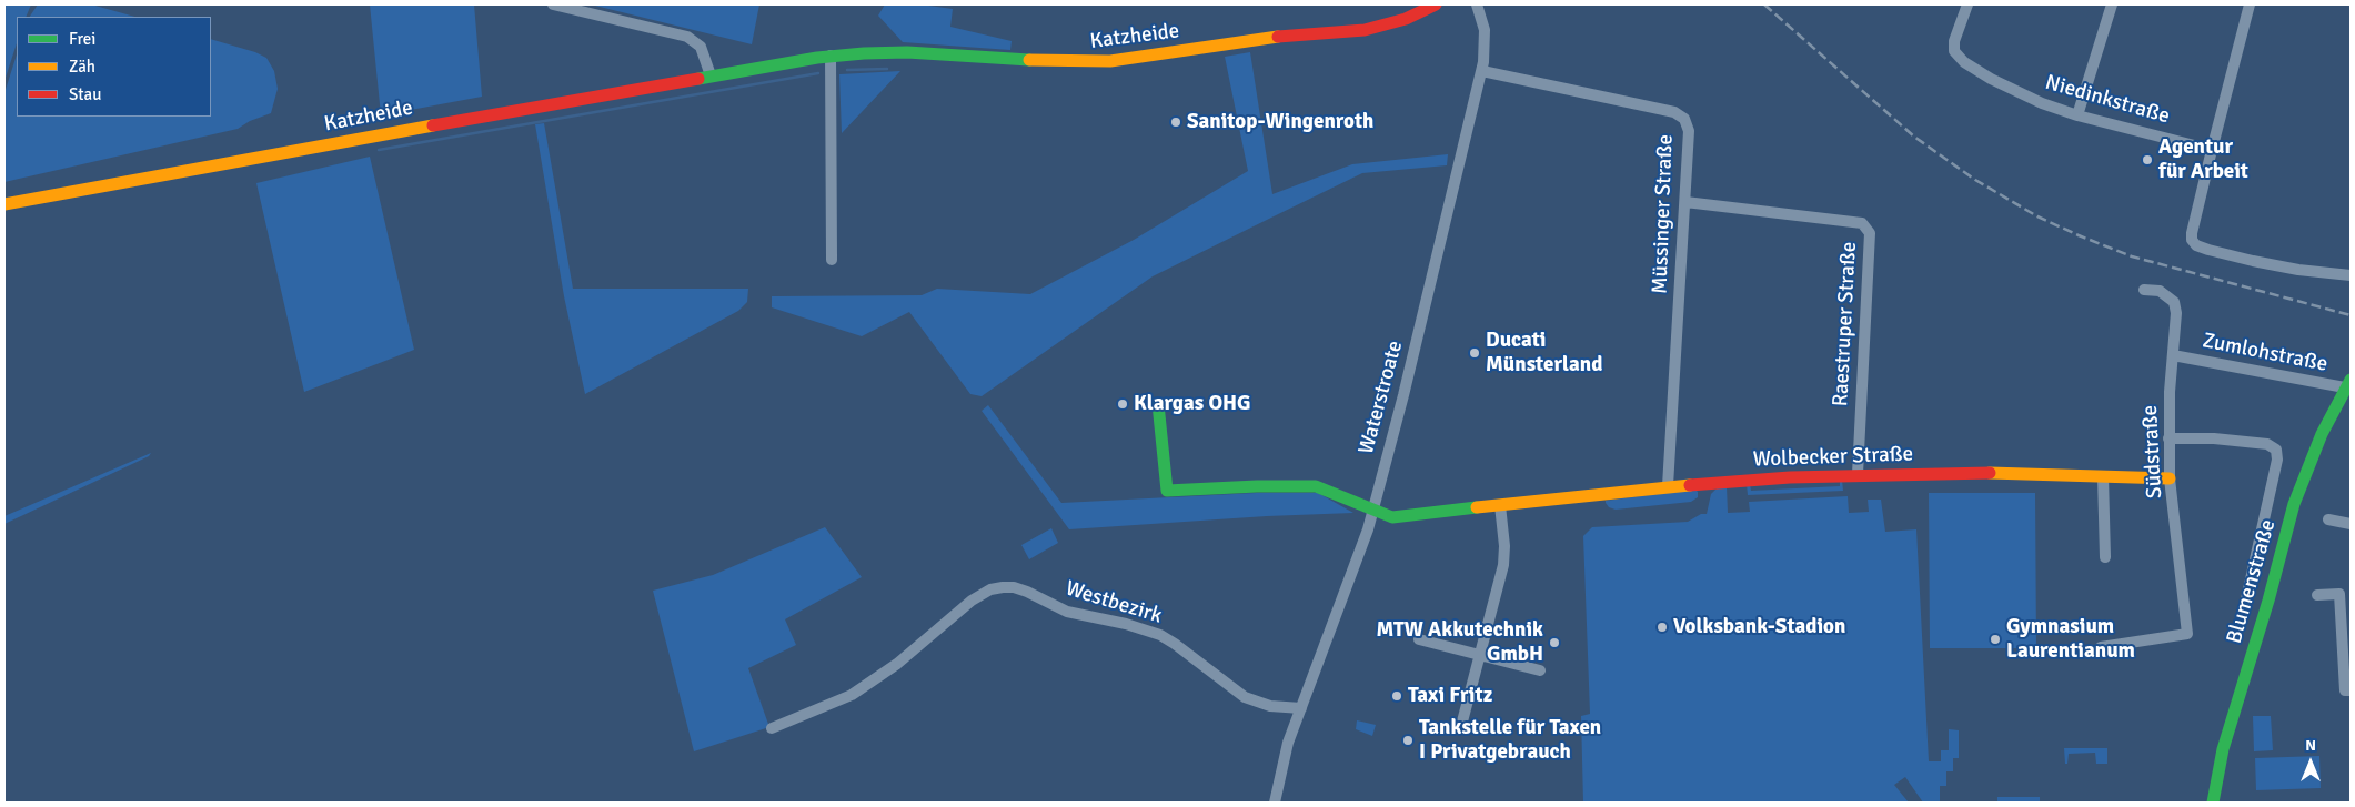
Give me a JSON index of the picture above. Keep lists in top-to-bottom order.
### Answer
{
  "streets": {
    "street": [
      "Katzheide",
      "Niedinkstraße",
      "Müssinger Straße",
      "Raestruper Straße",
      "Zumlohstraße",
      "Waterstroate",
      "Südstraße",
      "Wolbecker Straße",
      "Blumenstraße",
      "Westbezirk"
    ]
  },
  "crossings": [
    ["Müssinger Straße", "Raestruper Straße"],
    ["Müssinger Straße", "Waterstroate"],
    ["Müssinger Straße", "Wolbecker Straße"],
    ["Raestruper Straße", "Wolbecker Straße"],
    ["Zumlohstraße", "Südstraße"],
    ["Zumlohstraße", "Blumenstraße"],
    ["Waterstroate", "Wolbecker Straße"],
    ["Südstraße", "Wolbecker Straße"]
  ],
  "places": [
    "Sanitop-Wingenroth",
    "Agentur für Arbeit",
    "Ducati Münsterland",
    "Klargas OHG",
    "Volksbank-Stadion",
    "Gymnasium Laurentianum",
    "MTW Akkutechnik GmbH",
    "Taxi Fritz",
    "Tankstelle für Taxen I Privatgebrauch"
  ],
  "legend": ["Frei", "Zäh", "Stau"],
  "north": "top"
}
